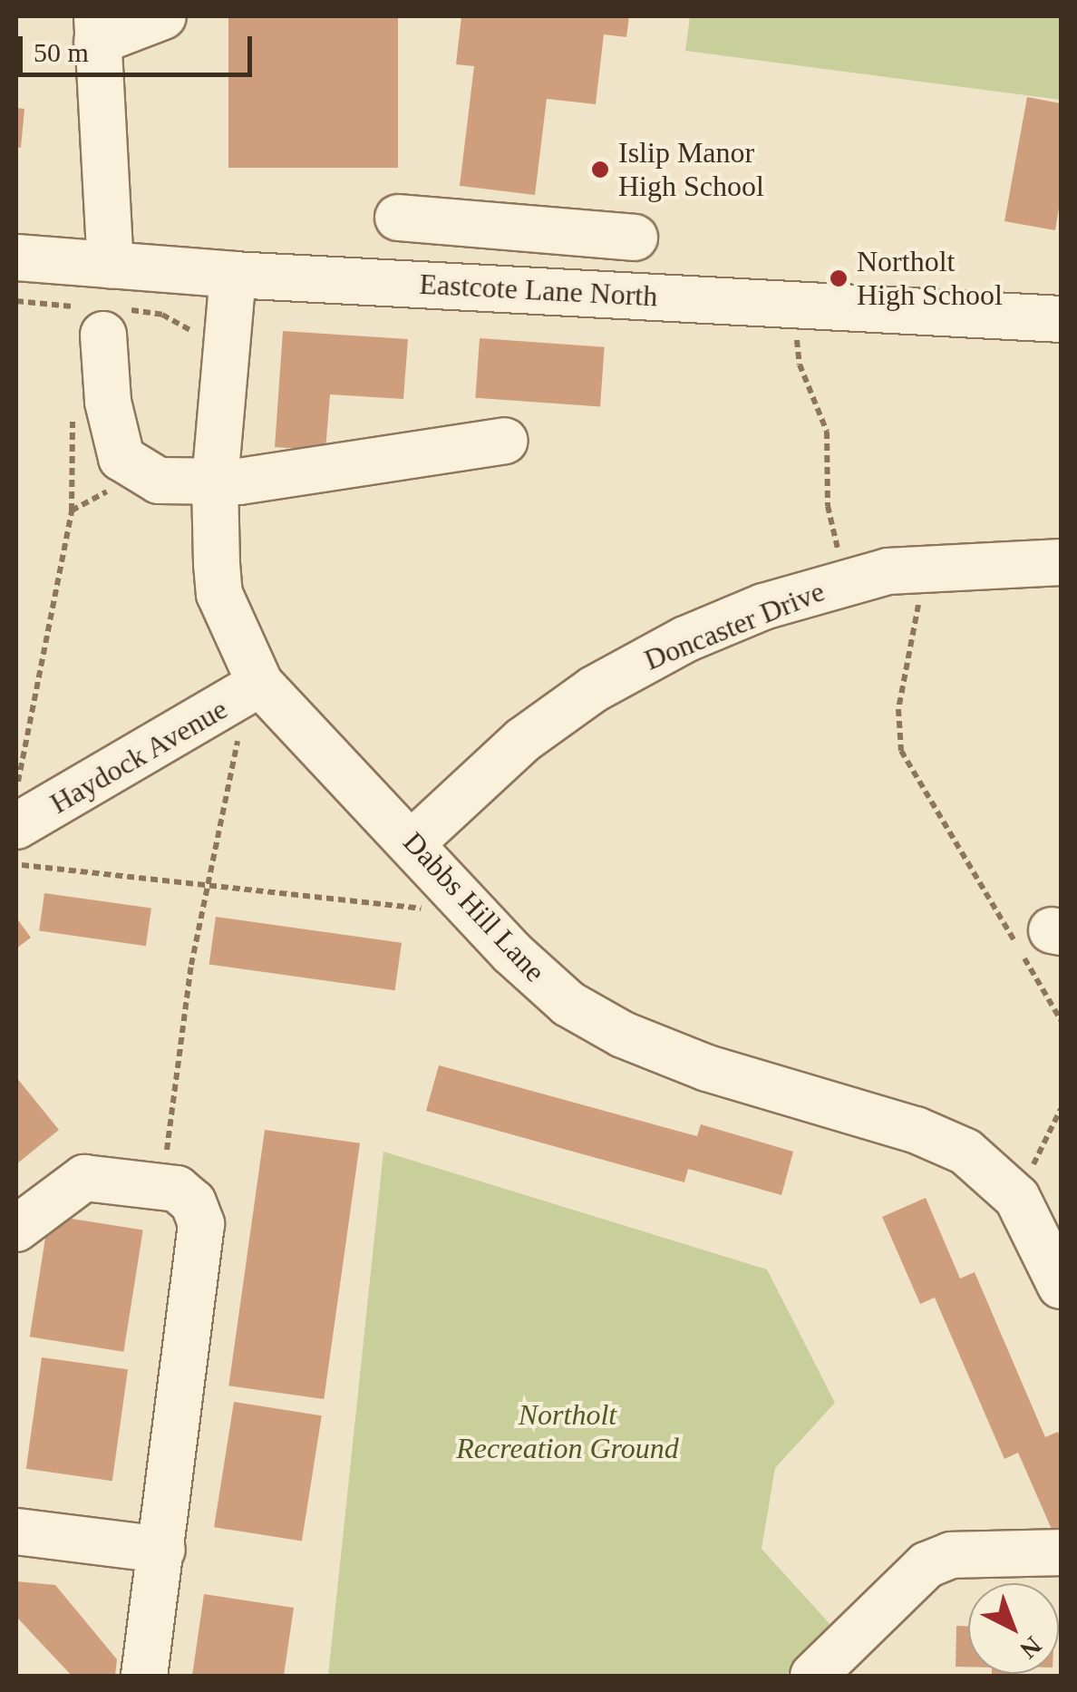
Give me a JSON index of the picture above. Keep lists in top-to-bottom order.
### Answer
{
  "streets": {
    "street": [
      "Eastcote Lane North",
      "Doncaster Drive",
      "Haydock Avenue",
      "Dabbs Hill Lane"
    ]
  },
  "crossings": [
    ["Eastcote Lane North", "Dabbs Hill Lane"],
    ["Doncaster Drive", "Dabbs Hill Lane"],
    ["Haydock Avenue", "Dabbs Hill Lane"]
  ],
  "parks": ["Northolt Recreation Ground"],
  "places": ["Islip Manor High School", "Northolt High School"],
  "scale_bar": "50 m",
  "north": "bottom right"
}
